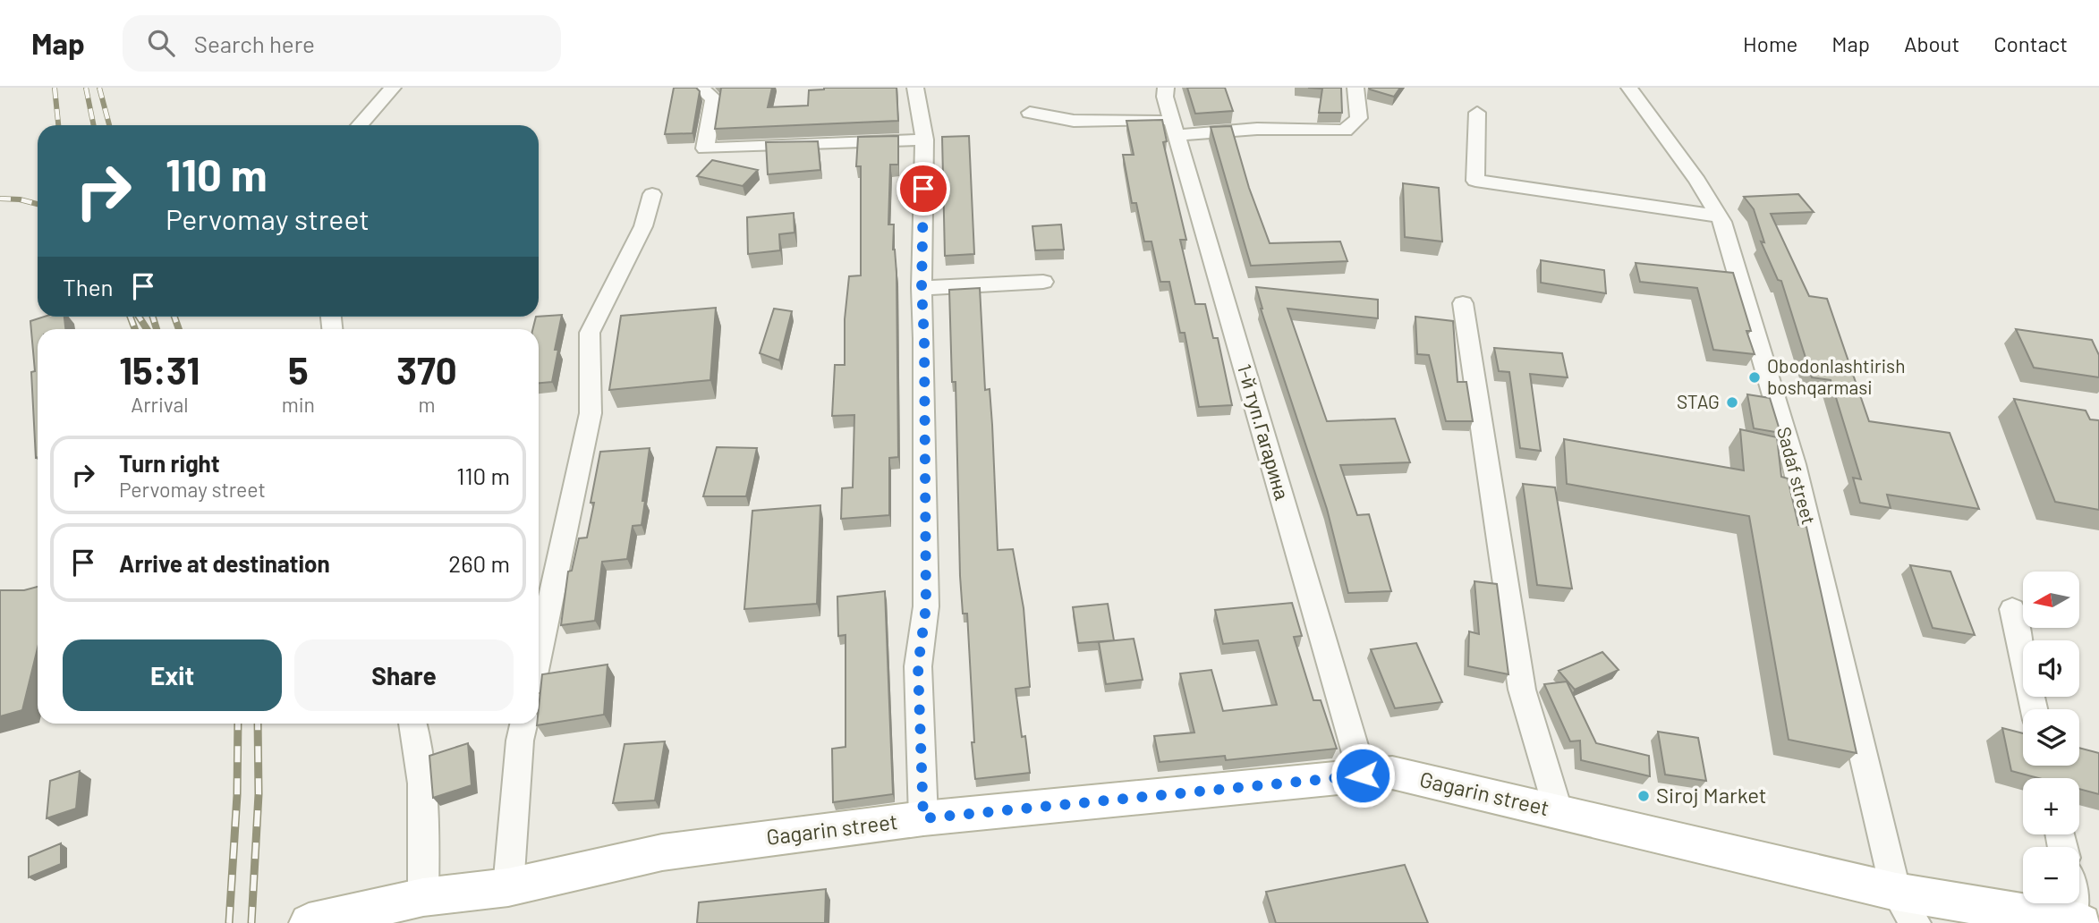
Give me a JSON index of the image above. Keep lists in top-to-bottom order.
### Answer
{
  "streets": {
    "main road": ["Gagarin street"],
    "street": ["1-й туп.Гагарина", "Sadaf street"]
  },
  "crossings": [
    ["1-й туп.Гагарина", "Gagarin street"],
    ["Sadaf street", "Gagarin street"]
  ],
  "places": ["Obodonlashtirish boshqarmasi", "STAG", "Siroj Market"],
  "north": "left",
  "page": {
    "header": "Map",
    "search": "Search here",
    "nav": [
      "Home",
      "Map",
      "About",
      "Contact"
    ],
    "turn": ["110 m", "Pervomay street"],
    "then": "Then",
    "eta": [
      "15:31",
      "Arrival",
      "5",
      "min",
      "370",
      "m"
    ],
    "list": [
      {
        "name": "Turn right",
        "note": "Pervomay street",
        "value": "110 m"
      },
      {
        "name": "Arrive at destination",
        "value": "260 m"
      }
    ],
    "map_buttons": ["+", "−"],
    "buttons": ["Exit", "Share"]
  }
}
